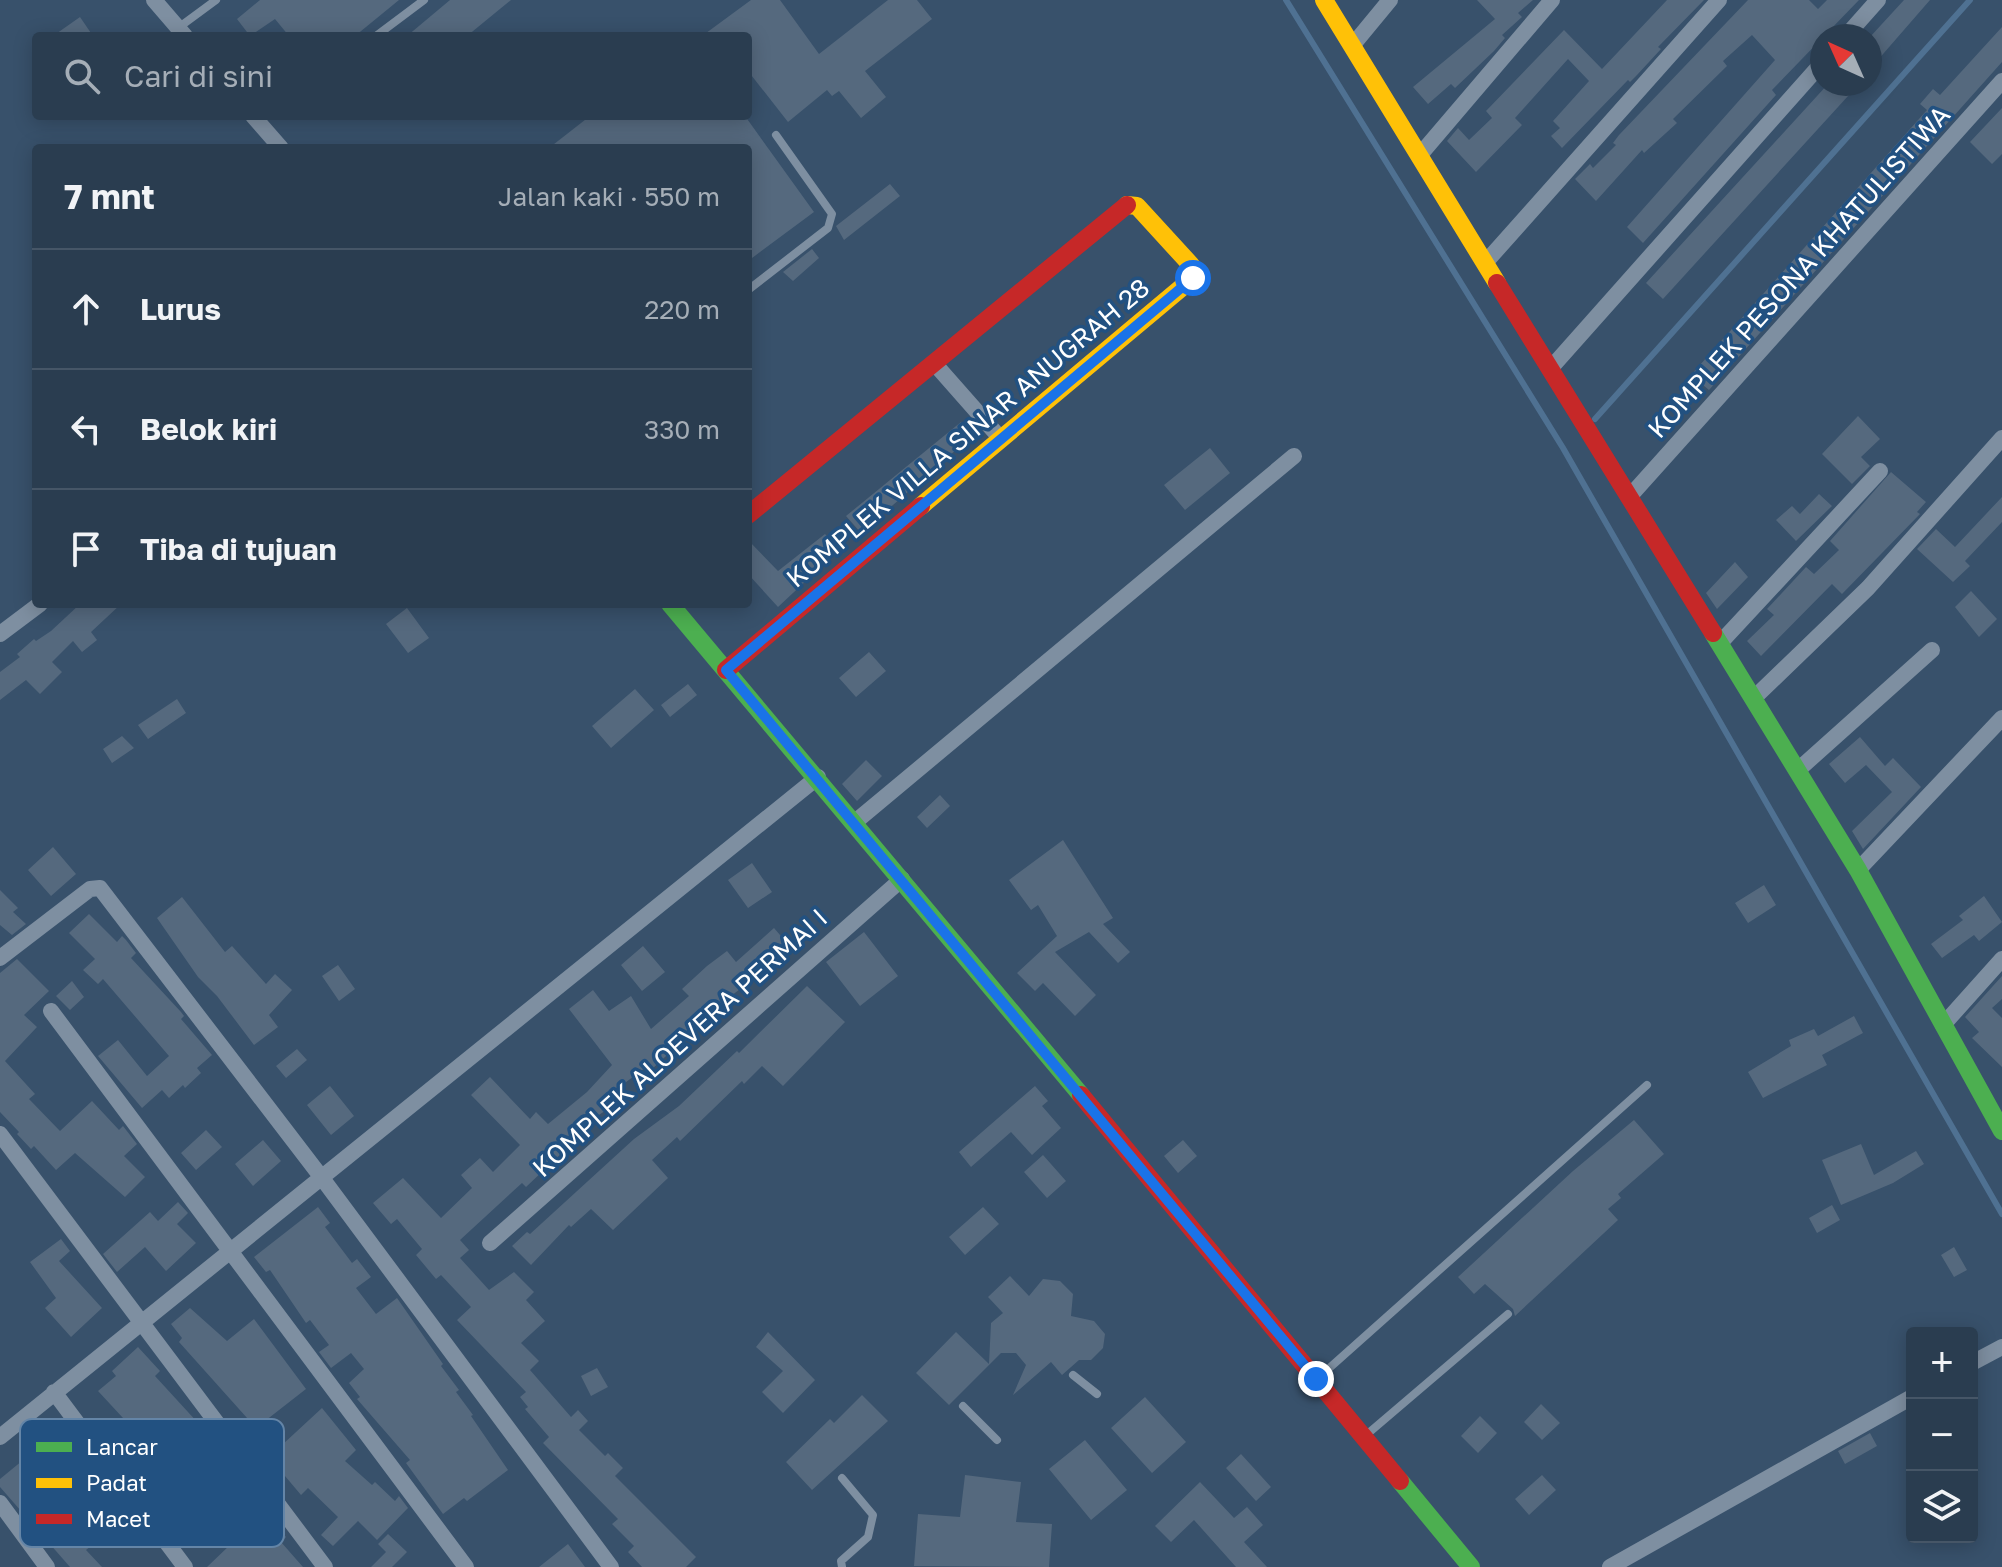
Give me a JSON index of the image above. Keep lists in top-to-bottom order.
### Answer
{
  "streets": {
    "street": ["KOMPLEK PESONA KHATULISTIWA", "KOMPLEK VILLA SINAR ANUGRAH 28", "KOMPLEK ALOEVERA PERMAI I"]
  },
  "legend": ["Lancar", "Padat", "Macet"],
  "north": "top left",
  "page": {
    "search": "Cari di sini",
    "heading": ["7 mnt", "Jalan kaki · 550 m"],
    "list": [
      ["Lurus", "220 m"],
      ["Belok kiri", "330 m"],
      "Tiba di tujuan"
    ],
    "map_buttons": ["+", "−"]
  }
}
